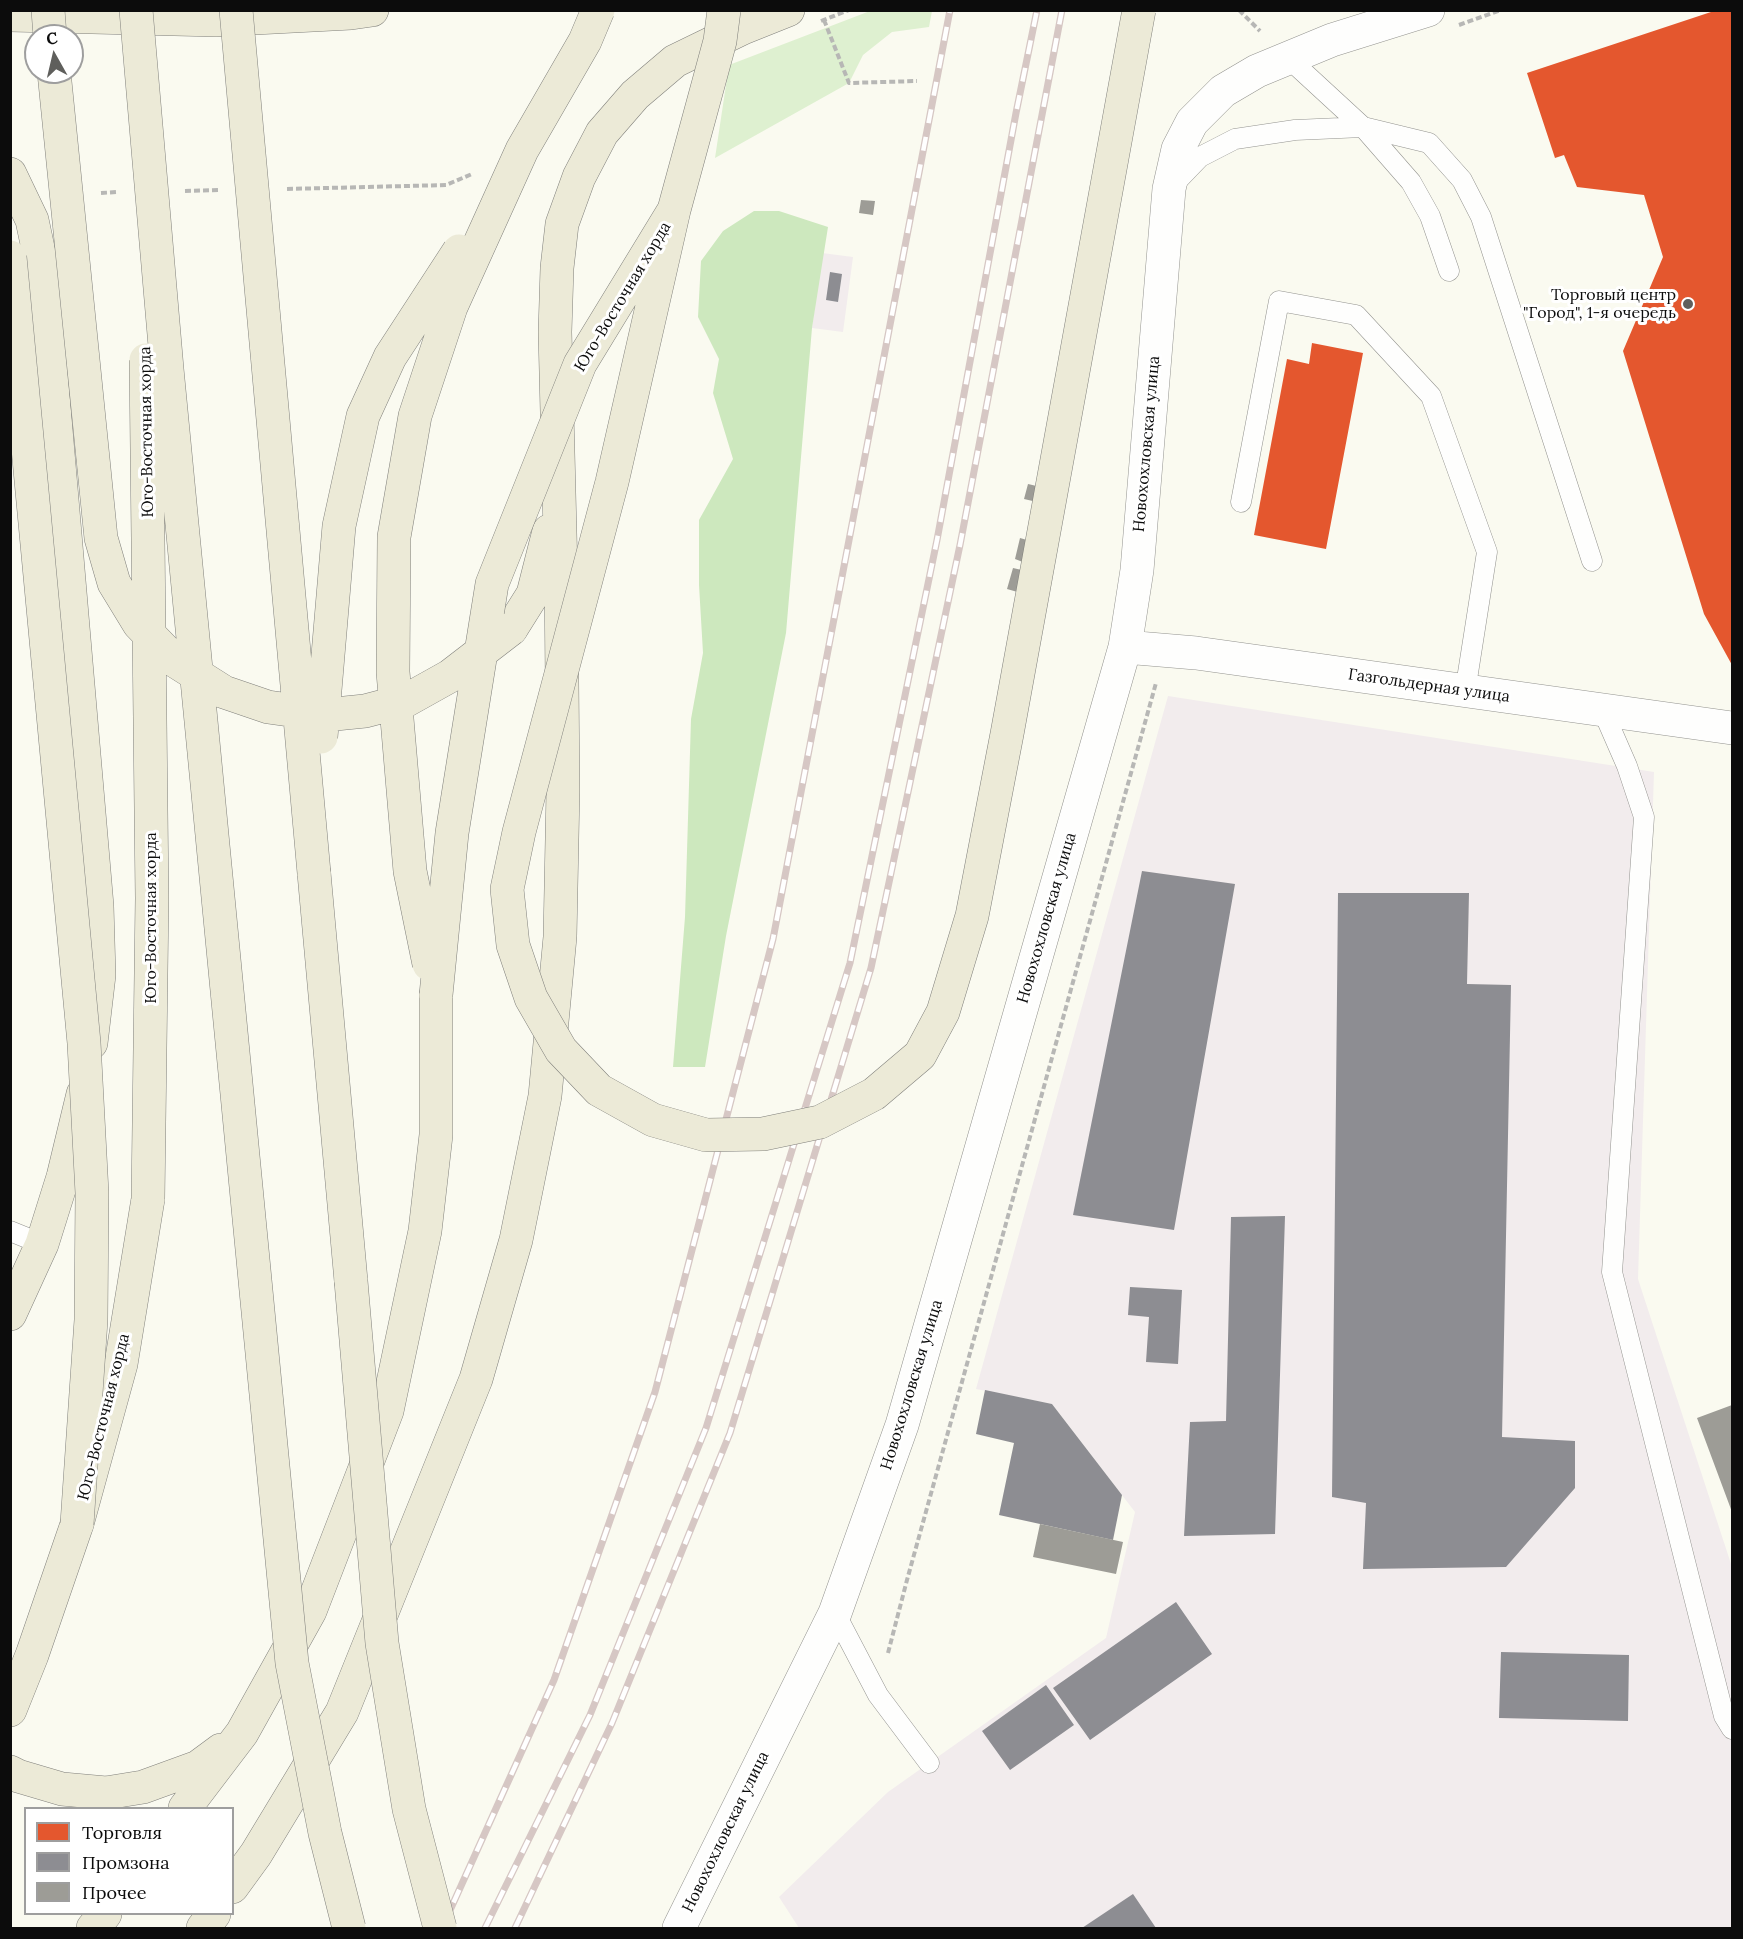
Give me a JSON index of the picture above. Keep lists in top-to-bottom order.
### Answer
{
  "streets": {
    "main road": ["Юго-Восточная хорда"],
    "street": ["Новохохловская улица", "Газгольдерная улица"]
  },
  "crossings": [
    ["Новохохловская улица", "Газгольдерная улица"]
  ],
  "places": ["Торговый центр \"Город\", 1-я очередь"],
  "legend": ["Торговля", "Промзона", "Прочее"],
  "north": "top"
}
